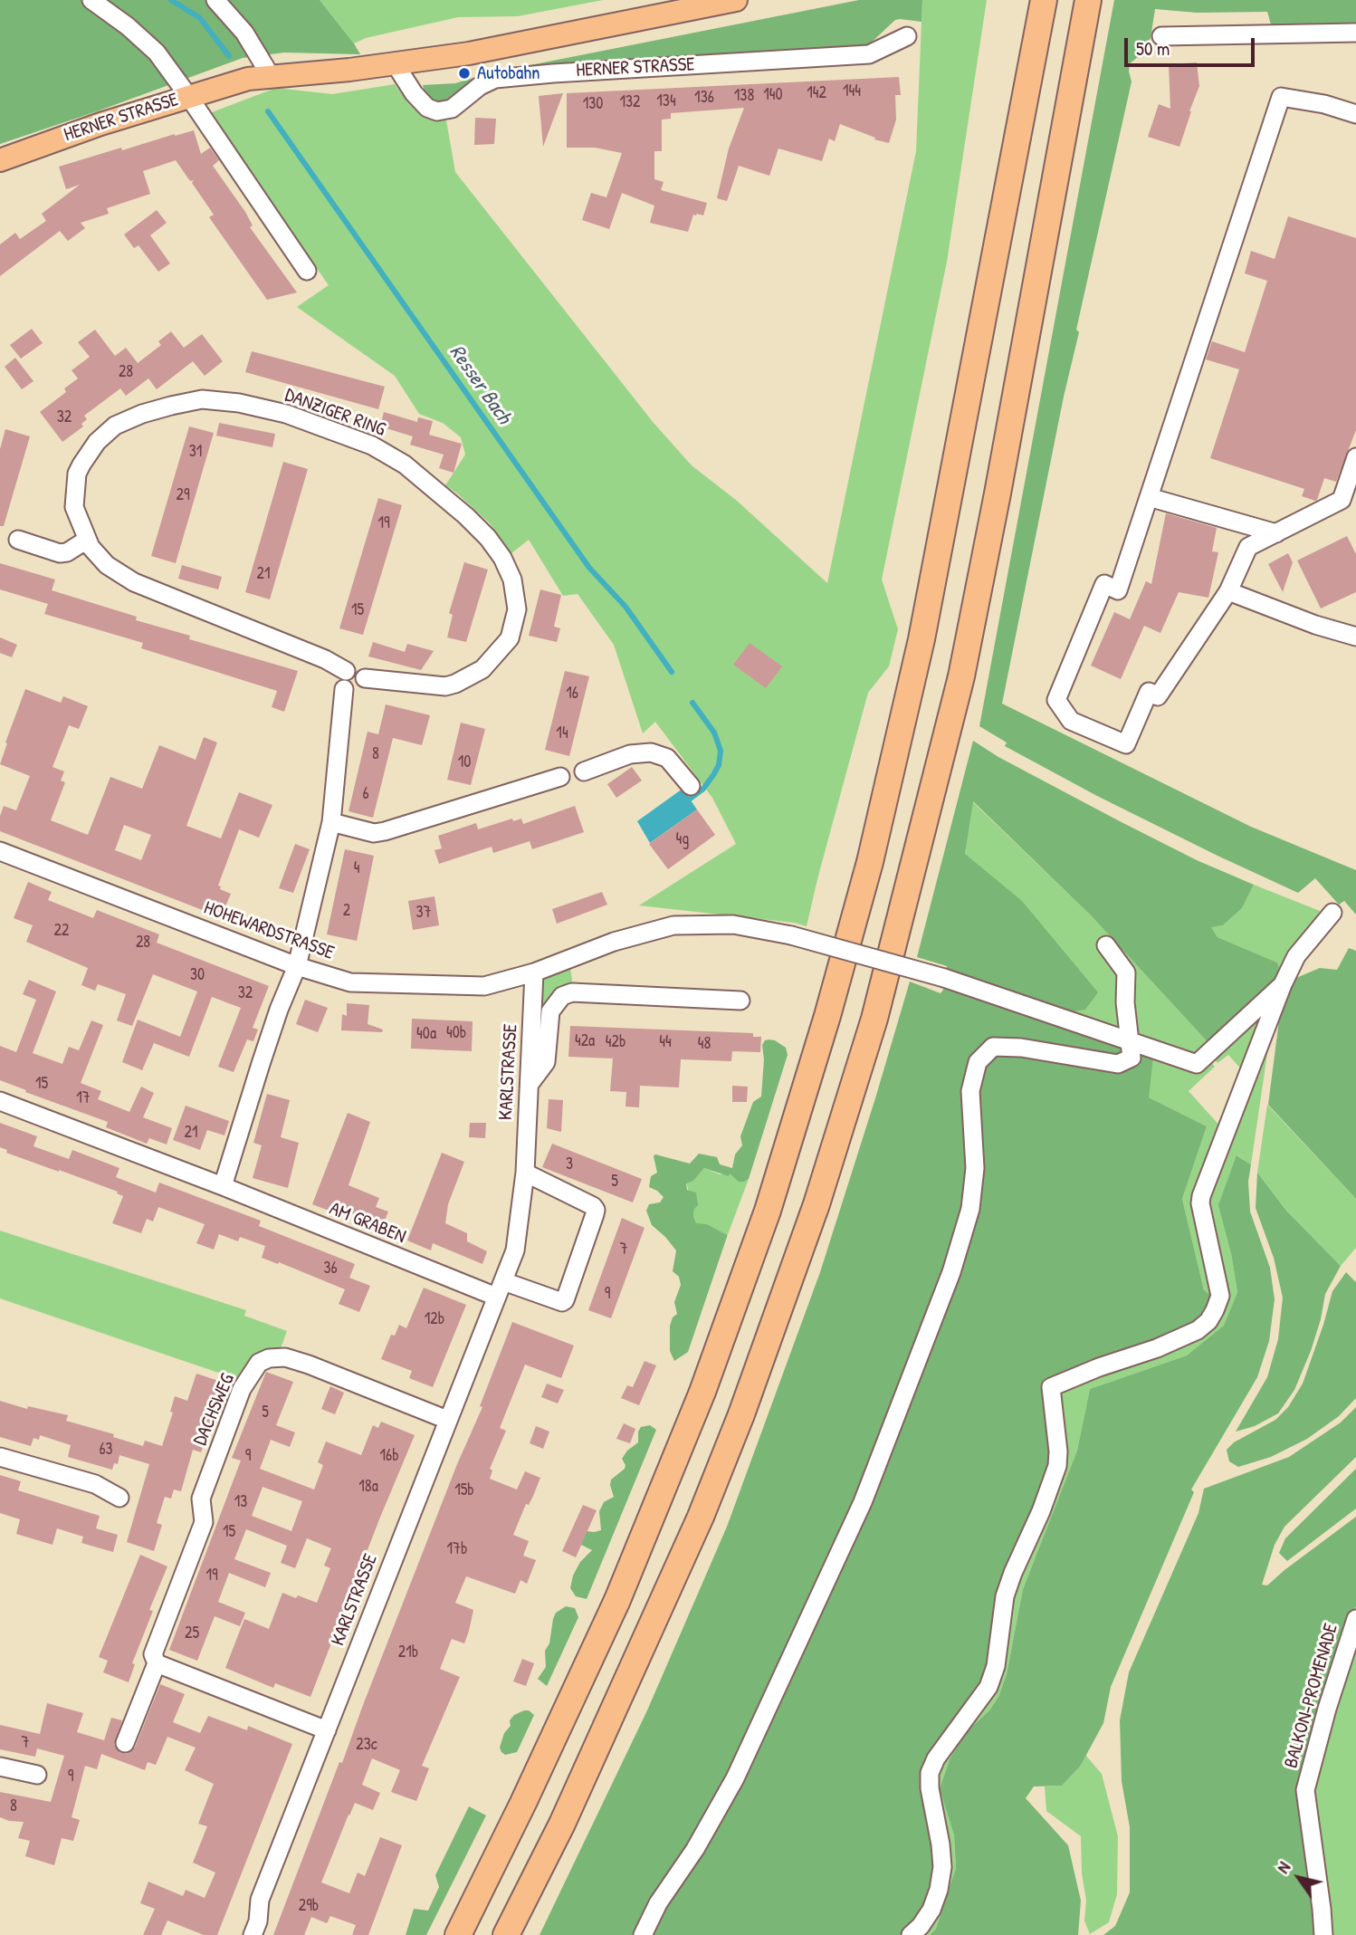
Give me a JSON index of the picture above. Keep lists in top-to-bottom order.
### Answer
{
  "streets": {
    "main road": ["HERNER STRASSE"],
    "street": [
      "DANZIGER RING",
      "HOHEWARDSTRASSE",
      "KARLSTRASSE",
      "AM GRABEN",
      "DACHSWEG",
      "BALKON-PROMENADE"
    ]
  },
  "crossings": [
    ["HOHEWARDSTRASSE", "KARLSTRASSE"],
    ["KARLSTRASSE", "AM GRABEN"],
    ["KARLSTRASSE", "DACHSWEG"]
  ],
  "water": ["Resser Bach"],
  "places": ["Autobahn"],
  "house_numbers": [
    "144",
    "142",
    "140",
    "138",
    "136",
    "134",
    "132",
    "130",
    "28",
    "32",
    "31",
    "29",
    "19",
    "21",
    "15",
    "16",
    "14",
    "8",
    "10",
    "6",
    "4g",
    "4",
    "2",
    "37",
    "22",
    "28",
    "30",
    "32",
    "40b",
    "40a",
    "42a",
    "42b",
    "44",
    "48",
    "15",
    "17",
    "21",
    "3",
    "5",
    "7",
    "36",
    "9",
    "12b",
    "5",
    "63",
    "9",
    "16b",
    "18a",
    "15b",
    "13",
    "15",
    "17b",
    "19",
    "25",
    "21b",
    "7",
    "23c",
    "9",
    "8",
    "29b"
  ],
  "scale_bar": "50 m",
  "north": "top left"
}
